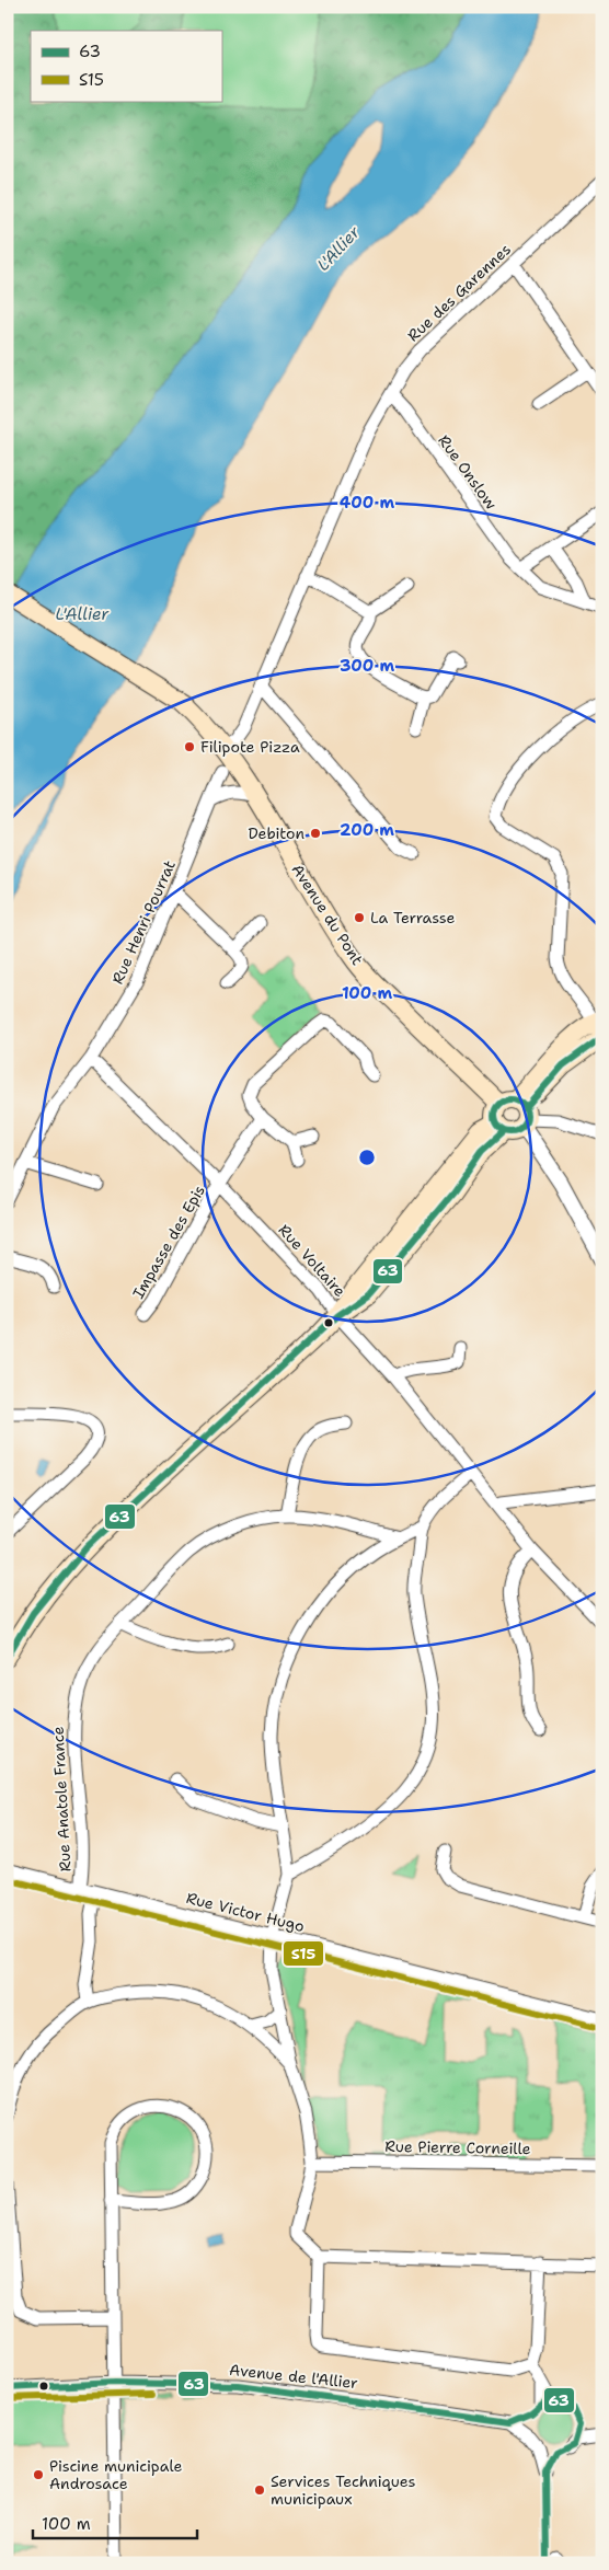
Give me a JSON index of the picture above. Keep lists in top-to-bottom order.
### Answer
{
  "streets": {
    "main road": ["Avenue du Pont"],
    "street": [
      "Rue des Garennes",
      "Rue Onslow",
      "Rue Henri Pourrat",
      "Impasse des Epis",
      "Rue Voltaire",
      "Rue Anatole France",
      "Rue Victor Hugo",
      "Rue Pierre Corneille",
      "Avenue de l'Allier"
    ]
  },
  "crossings": [
    ["Rue des Garennes", "Rue Onslow"],
    ["Rue des Garennes", "Avenue du Pont"],
    ["Rue Henri Pourrat", "Rue Voltaire"],
    ["Impasse des Epis", "Rue Voltaire"],
    ["Rue Anatole France", "Rue Victor Hugo"]
  ],
  "water": ["L'Allier"],
  "places": [
    "Filipote Pizza",
    "Debiton",
    "La Terrasse",
    "Piscine municipale Androsace",
    "Services Techniques municipaux"
  ],
  "lines": ["transit line 63", "transit line S15"],
  "legend": ["63", "S15"],
  "scale_bar": "100 m",
  "rings": [
    "400 m",
    "300 m",
    "200 m",
    "100 m"
  ]
}
